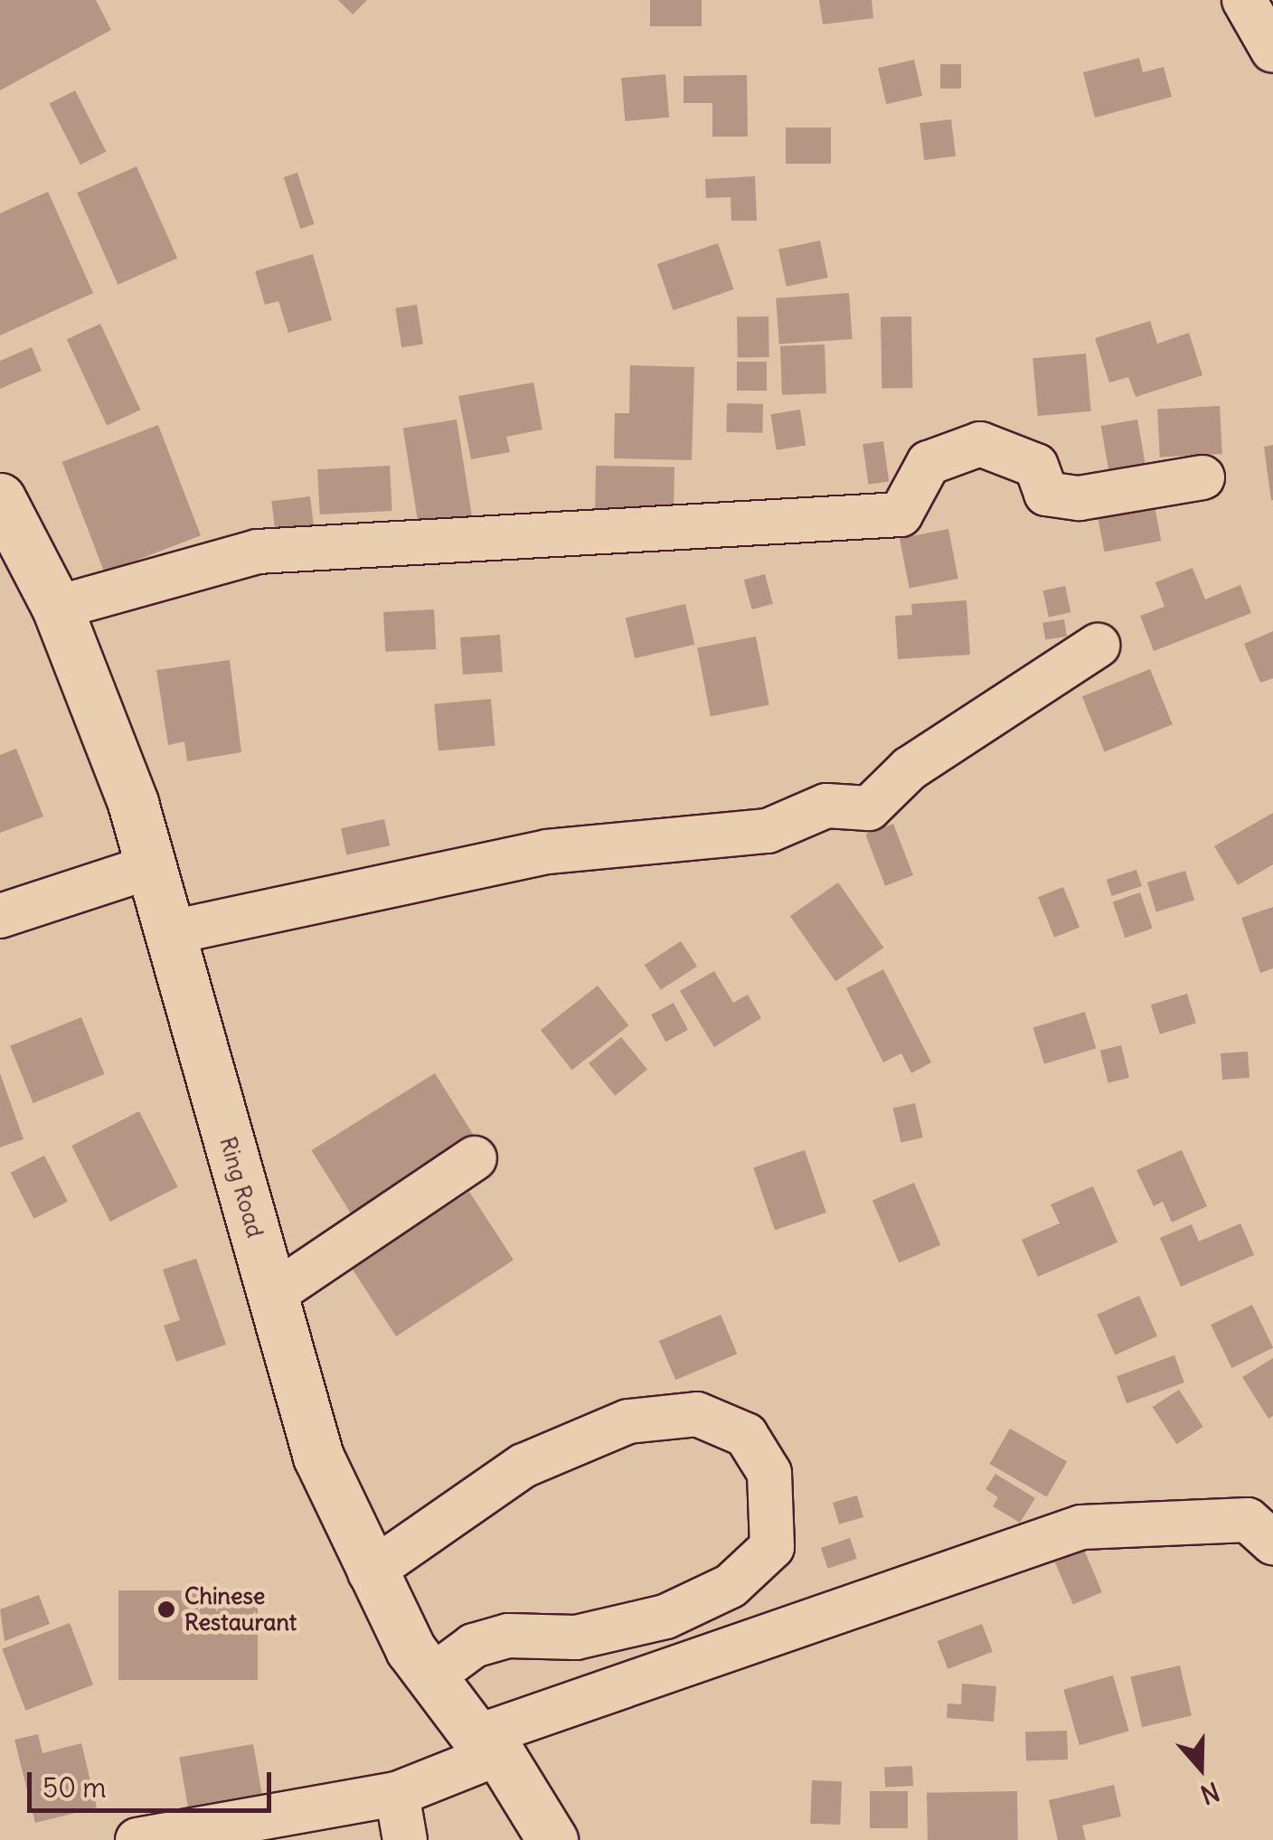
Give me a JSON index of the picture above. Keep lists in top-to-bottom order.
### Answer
{
  "streets": {
    "main road": ["Ring Road"]
  },
  "places": ["Chinese Restaurant"],
  "scale_bar": "50 m",
  "north": "bottom"
}
